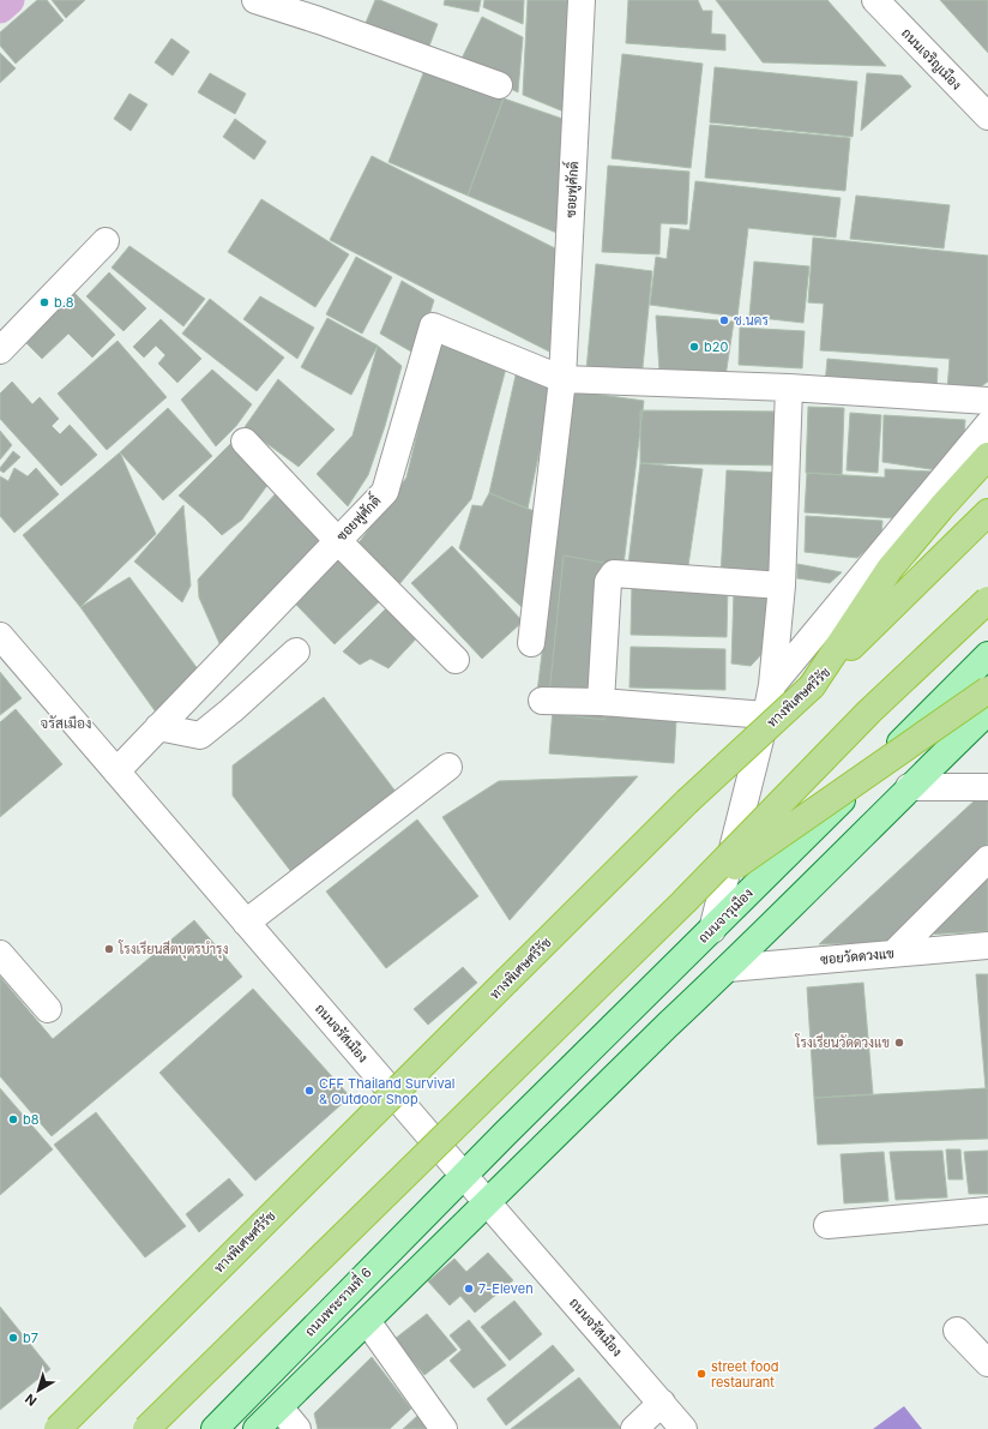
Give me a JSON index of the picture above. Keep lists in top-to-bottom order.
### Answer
{
  "streets": {
    "highway": ["ทางพิเศษศรีรัช"],
    "main road": ["ถนนจารุเมือง", "ถนนพระรามที่ 6"],
    "street": [
      "ถนนเจริญเมือง",
      "ซอยฟูศักดิ์",
      "ซอยวัดดวงแข",
      "ถนนจรัสเมือง"
    ]
  },
  "crossings": [
    ["ซอยฟูศักดิ์", "ถนนจรัสเมือง"],
    ["ถนนจารุเมือง", "ถนนจรัสเมือง"],
    ["ถนนจารุเมือง", "ถนนพระรามที่ 6"],
    ["ถนนจรัสเมือง", "ถนนพระรามที่ 6"]
  ],
  "districts": ["จรัสเมือง"],
  "places": [
    "b.8",
    "ช.นคร",
    "b20",
    "โรงเรียนสีตบุตรบำรุง",
    "โรงเรียนวัดดวงแข",
    "CFF Thailand Survival & Outdoor Shop",
    "b8",
    "7-Eleven",
    "b7",
    "street food restaurant"
  ],
  "north": "bottom left"
}
